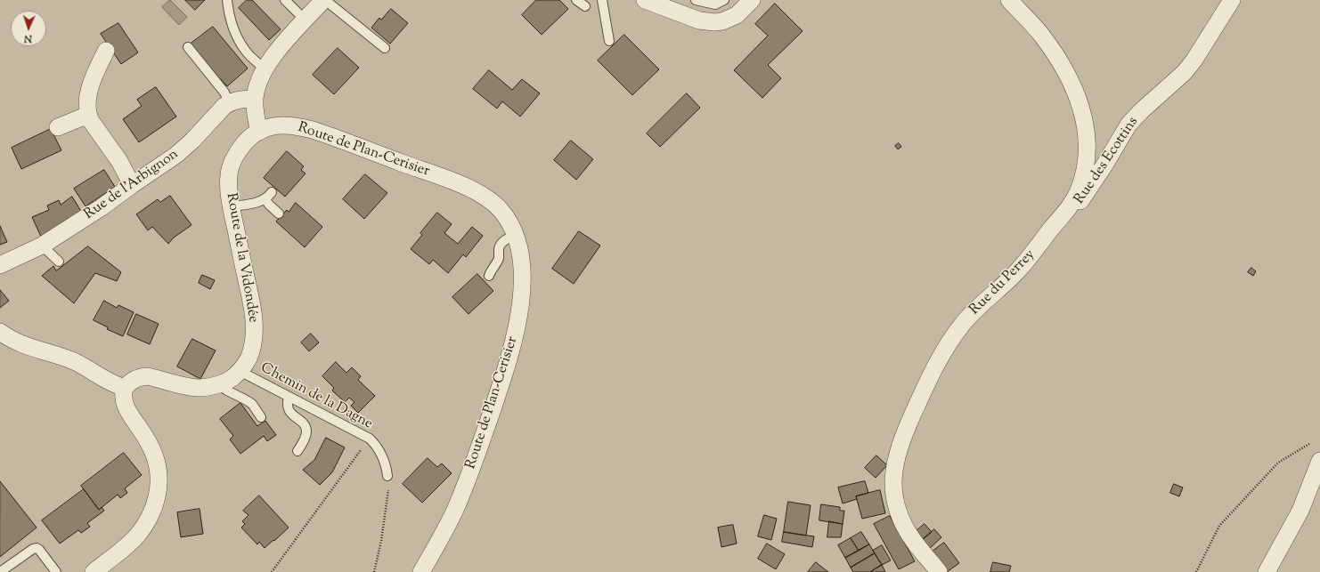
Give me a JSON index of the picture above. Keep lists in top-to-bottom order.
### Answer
{
  "streets": {
    "street": [
      "Route de Plan-Cerisier",
      "Rue des Ecottins",
      "Rue de l'Arbignon",
      "Route de la Vidondée",
      "Rue du Perrey"
    ],
    "lane": ["Chemin de la Dagne"]
  },
  "crossings": [
    ["Route de Plan-Cerisier", "Route de la Vidondée"],
    ["Rue des Ecottins", "Rue du Perrey"],
    ["Route de la Vidondée", "Chemin de la Dagne"]
  ],
  "north": "bottom"
}
